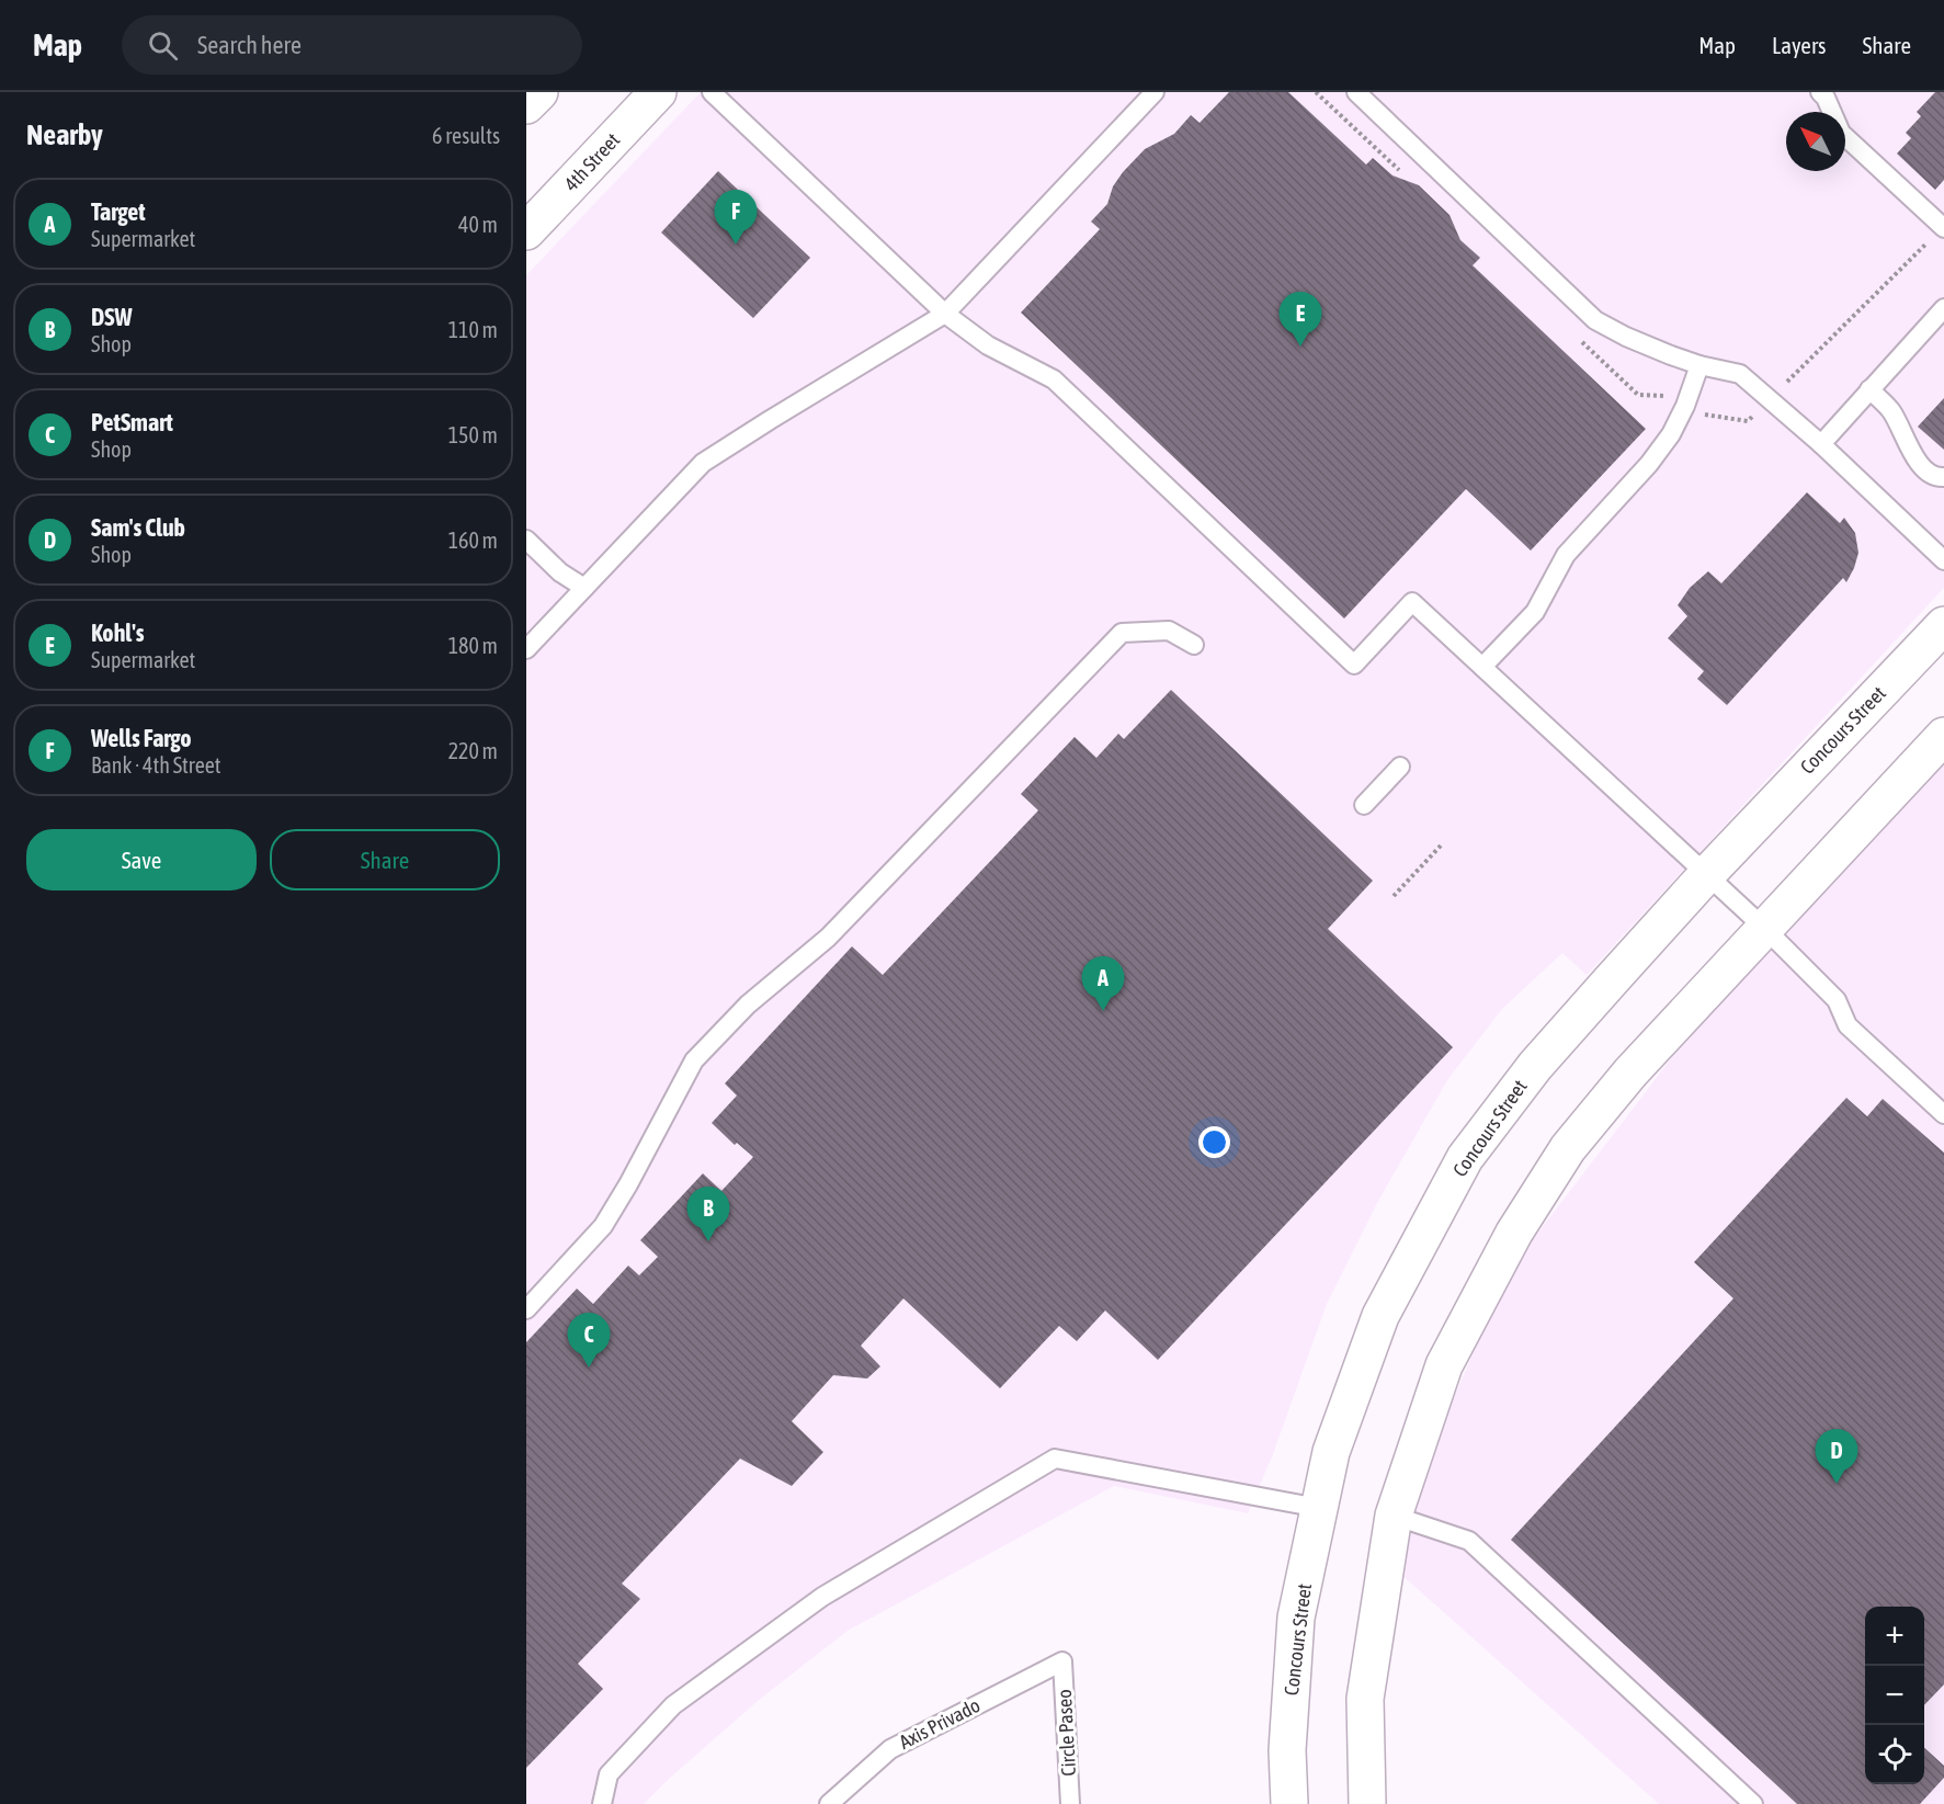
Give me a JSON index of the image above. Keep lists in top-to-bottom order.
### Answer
{
  "streets": {
    "street": ["4th Street", "Concours Street"],
    "lane": ["Axis Privado", "Circle Paseo"]
  },
  "crossings": [
    ["Axis Privado", "Circle Paseo"]
  ],
  "north": "top left",
  "page": {
    "header": "Map",
    "search": "Search here",
    "nav": ["Map", "Layers", "Share"],
    "heading": ["Nearby", "6 results"],
    "list": [
      {
        "mark": "A",
        "name": "Target",
        "note": "Supermarket",
        "value": "40 m"
      },
      {
        "mark": "B",
        "name": "DSW",
        "note": "Shop",
        "value": "110 m"
      },
      {
        "mark": "C",
        "name": "PetSmart",
        "note": "Shop",
        "value": "150 m"
      },
      {
        "mark": "D",
        "name": "Sam's Club",
        "note": "Shop",
        "value": "160 m"
      },
      {
        "mark": "E",
        "name": "Kohl's",
        "note": "Supermarket",
        "value": "180 m"
      },
      {
        "mark": "F",
        "name": "Wells Fargo",
        "note": "Bank · 4th Street",
        "value": "220 m"
      }
    ],
    "pins": [
      "F",
      "E",
      "A",
      "B",
      "C",
      "D"
    ],
    "buttons": ["Save", "Share"],
    "map_buttons": ["+", "−"]
  }
}
